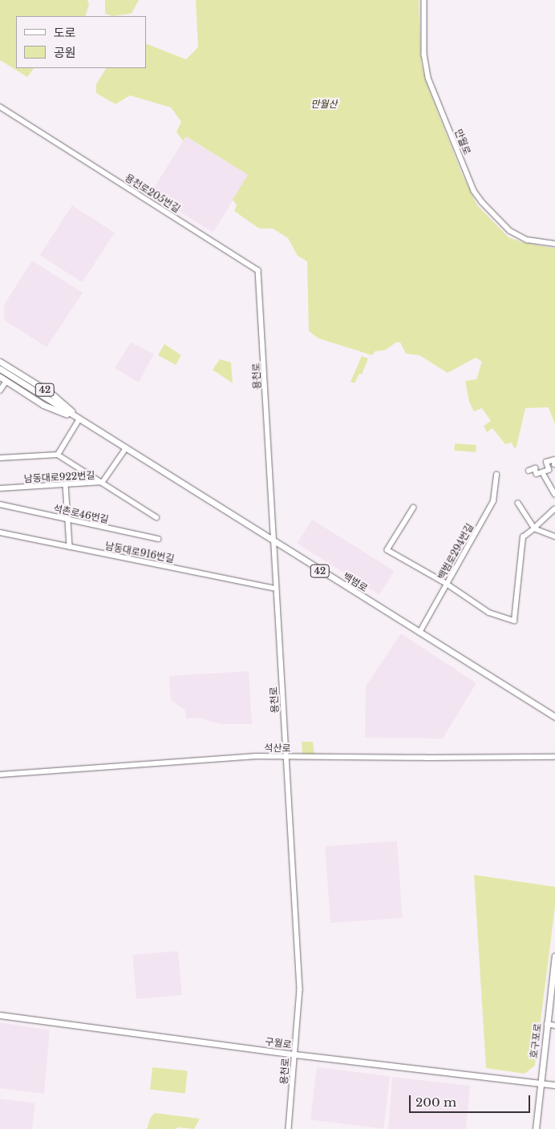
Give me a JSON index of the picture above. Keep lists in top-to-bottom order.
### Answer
{
  "streets": {
    "main road": [
      "42",
      "백범로",
      "호구포로",
      "구월로"
    ],
    "street": [
      "만월로",
      "용천로205번길",
      "용천로",
      "남동대로922번길",
      "석촌로46번길",
      "백범로294번길",
      "남동대로916번길",
      "석산로"
    ]
  },
  "crossings": [
    ["용천로205번길", "용천로"],
    ["용천로", "남동대로916번길"],
    ["용천로", "백범로"],
    ["용천로", "석산로"],
    ["용천로", "구월로"],
    ["남동대로922번길", "백범로"],
    ["백범로294번길", "백범로"],
    ["호구포로", "구월로"]
  ],
  "parks": ["만월산"],
  "legend": ["도로", "공원"],
  "scale_bar": "200 m"
}
